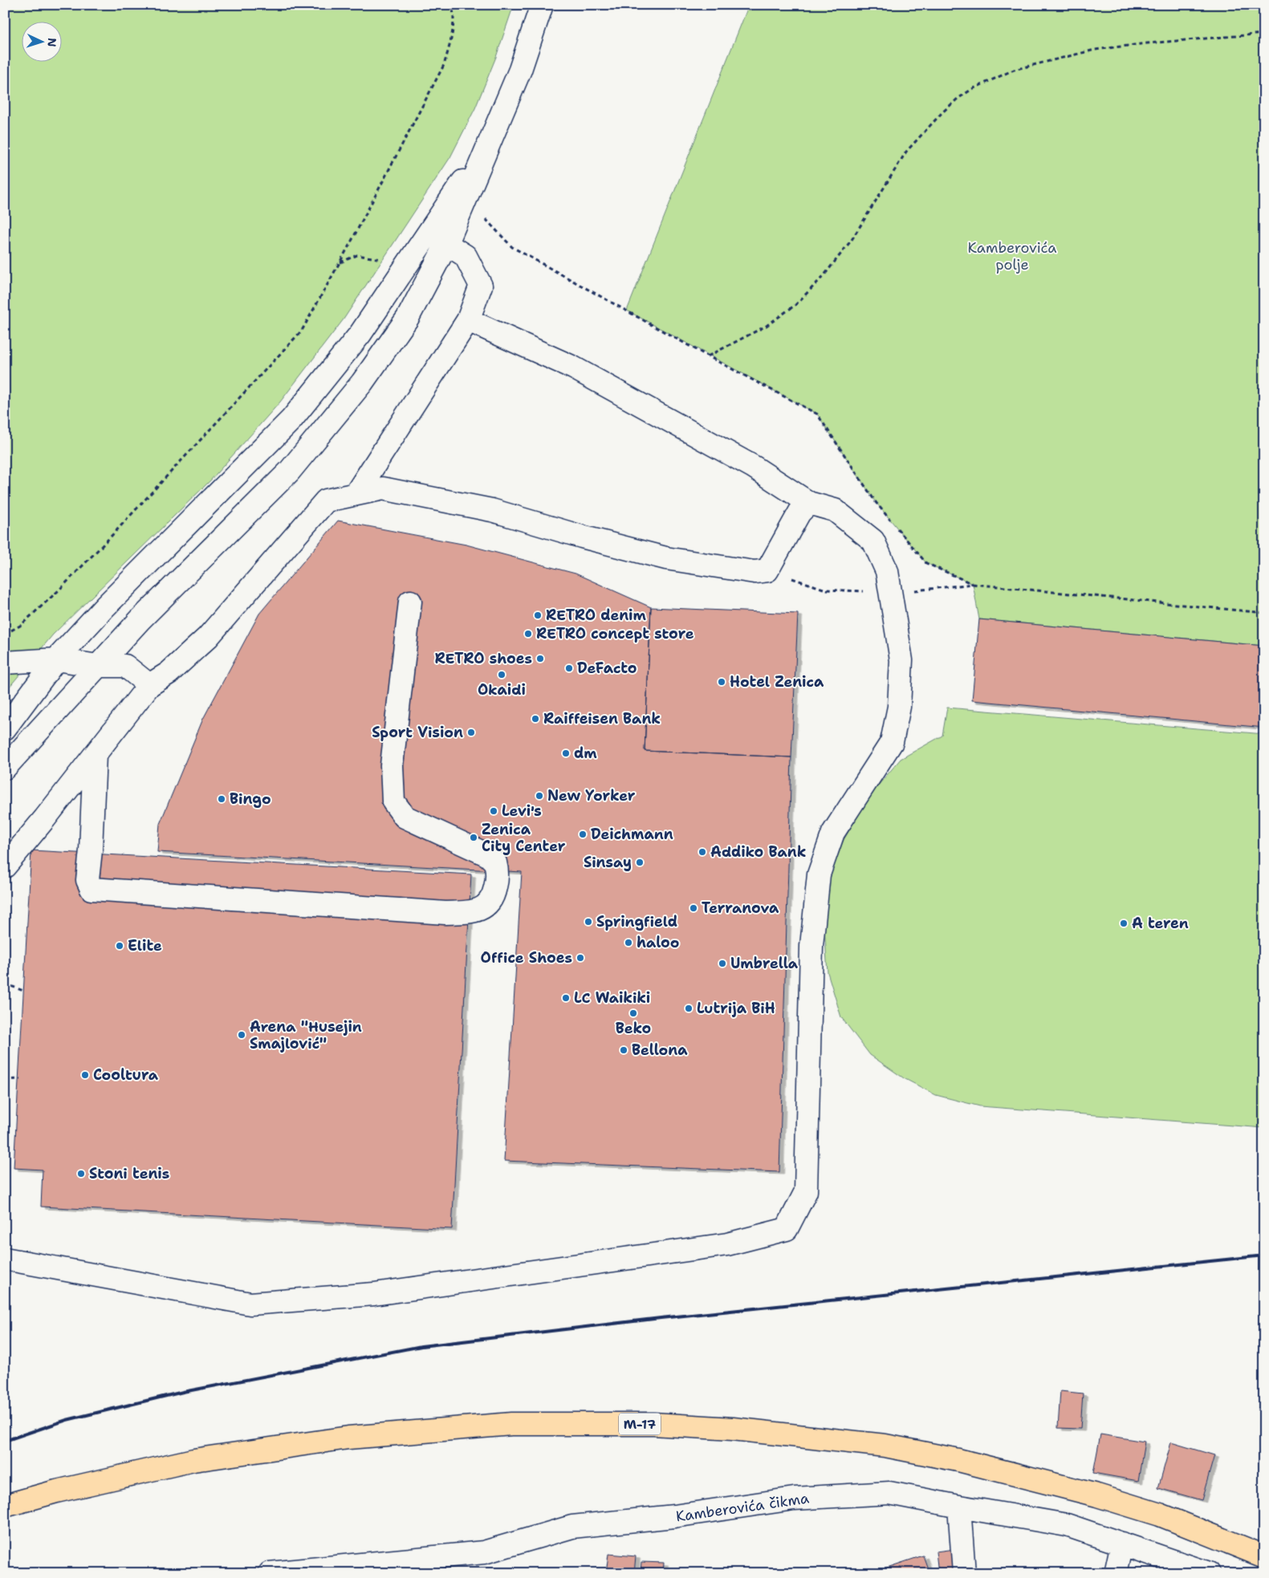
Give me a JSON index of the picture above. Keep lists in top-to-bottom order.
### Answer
{
  "streets": {
    "highway": ["M-17"],
    "street": ["Kamberovića čikma"]
  },
  "parks": ["Kamberovića polje"],
  "places": [
    "RETRO denim",
    "RETRO concept store",
    "RETRO shoes",
    "DeFacto",
    "Okaidi",
    "Hotel Zenica",
    "Raiffeisen Bank",
    "Sport Vision",
    "dm",
    "New Yorker",
    "Bingo",
    "Levi's",
    "Deichmann",
    "Zenica City Center",
    "Addiko Bank",
    "Sinsay",
    "Terranova",
    "Springfield",
    "A teren",
    "haloo",
    "Elite",
    "Office Shoes",
    "Umbrella",
    "LC Waikiki",
    "Lutrija BiH",
    "Beko",
    "Arena \"Husejin Smajlović\"",
    "Bellona",
    "Cooltura",
    "Stoni tenis"
  ],
  "north": "right"
}
